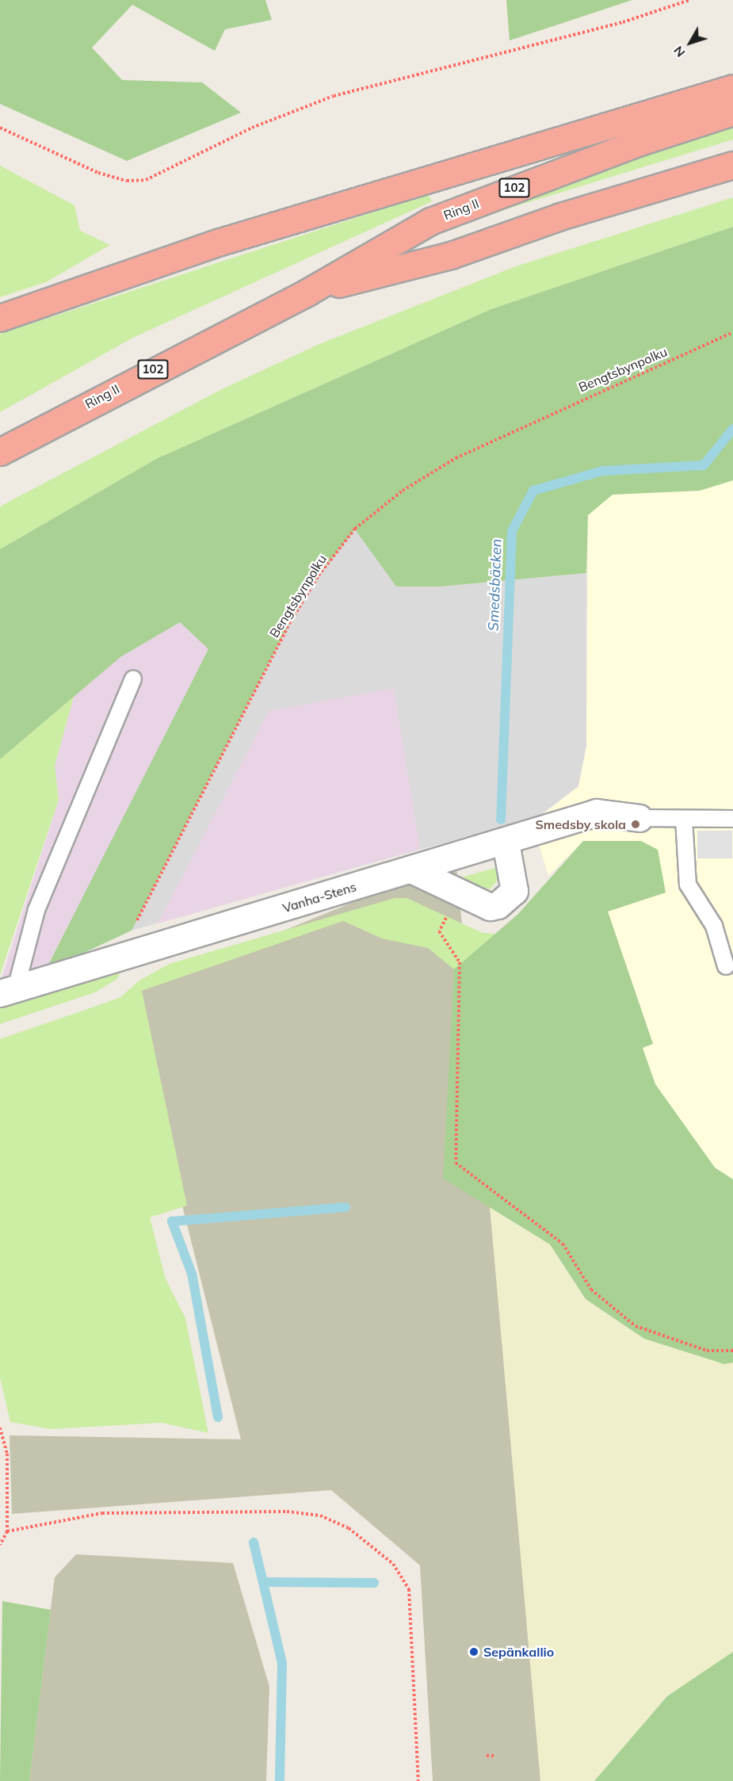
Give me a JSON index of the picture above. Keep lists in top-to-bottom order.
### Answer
{
  "streets": {
    "highway": ["102", "Ring II"],
    "street": ["Vanha-Stens"],
    "path": ["Bengtsbynpolku"]
  },
  "water": ["Smedsbäcken"],
  "places": ["Smedsby skola", "Sepänkallio"],
  "north": "bottom left"
}
